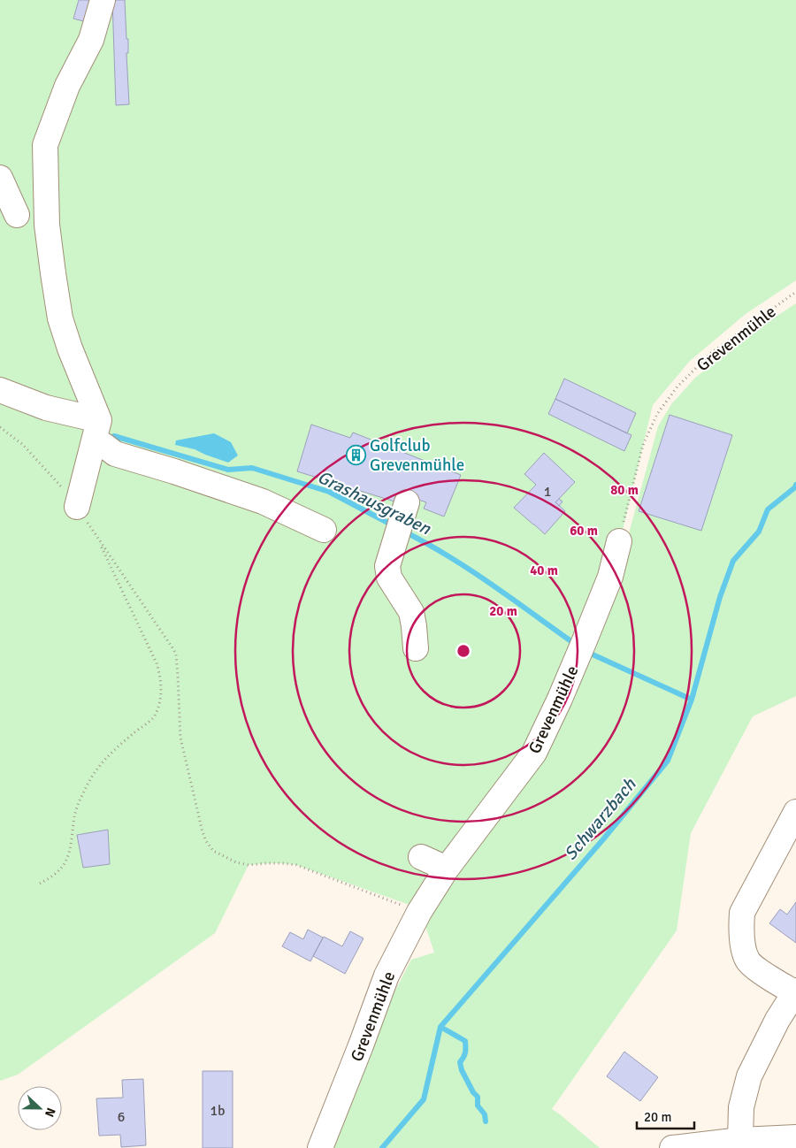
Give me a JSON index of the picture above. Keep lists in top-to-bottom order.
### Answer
{
  "streets": {
    "street": ["Grevenmühle"]
  },
  "water": ["Grashausgraben", "Schwarzbach"],
  "places": {
    "building": ["Golfclub Grevenmühle"]
  },
  "house_numbers": ["1", "1b", "6"],
  "scale_bar": "20 m",
  "north": "right",
  "rings": [
    "80 m",
    "60 m",
    "40 m",
    "20 m"
  ]
}
